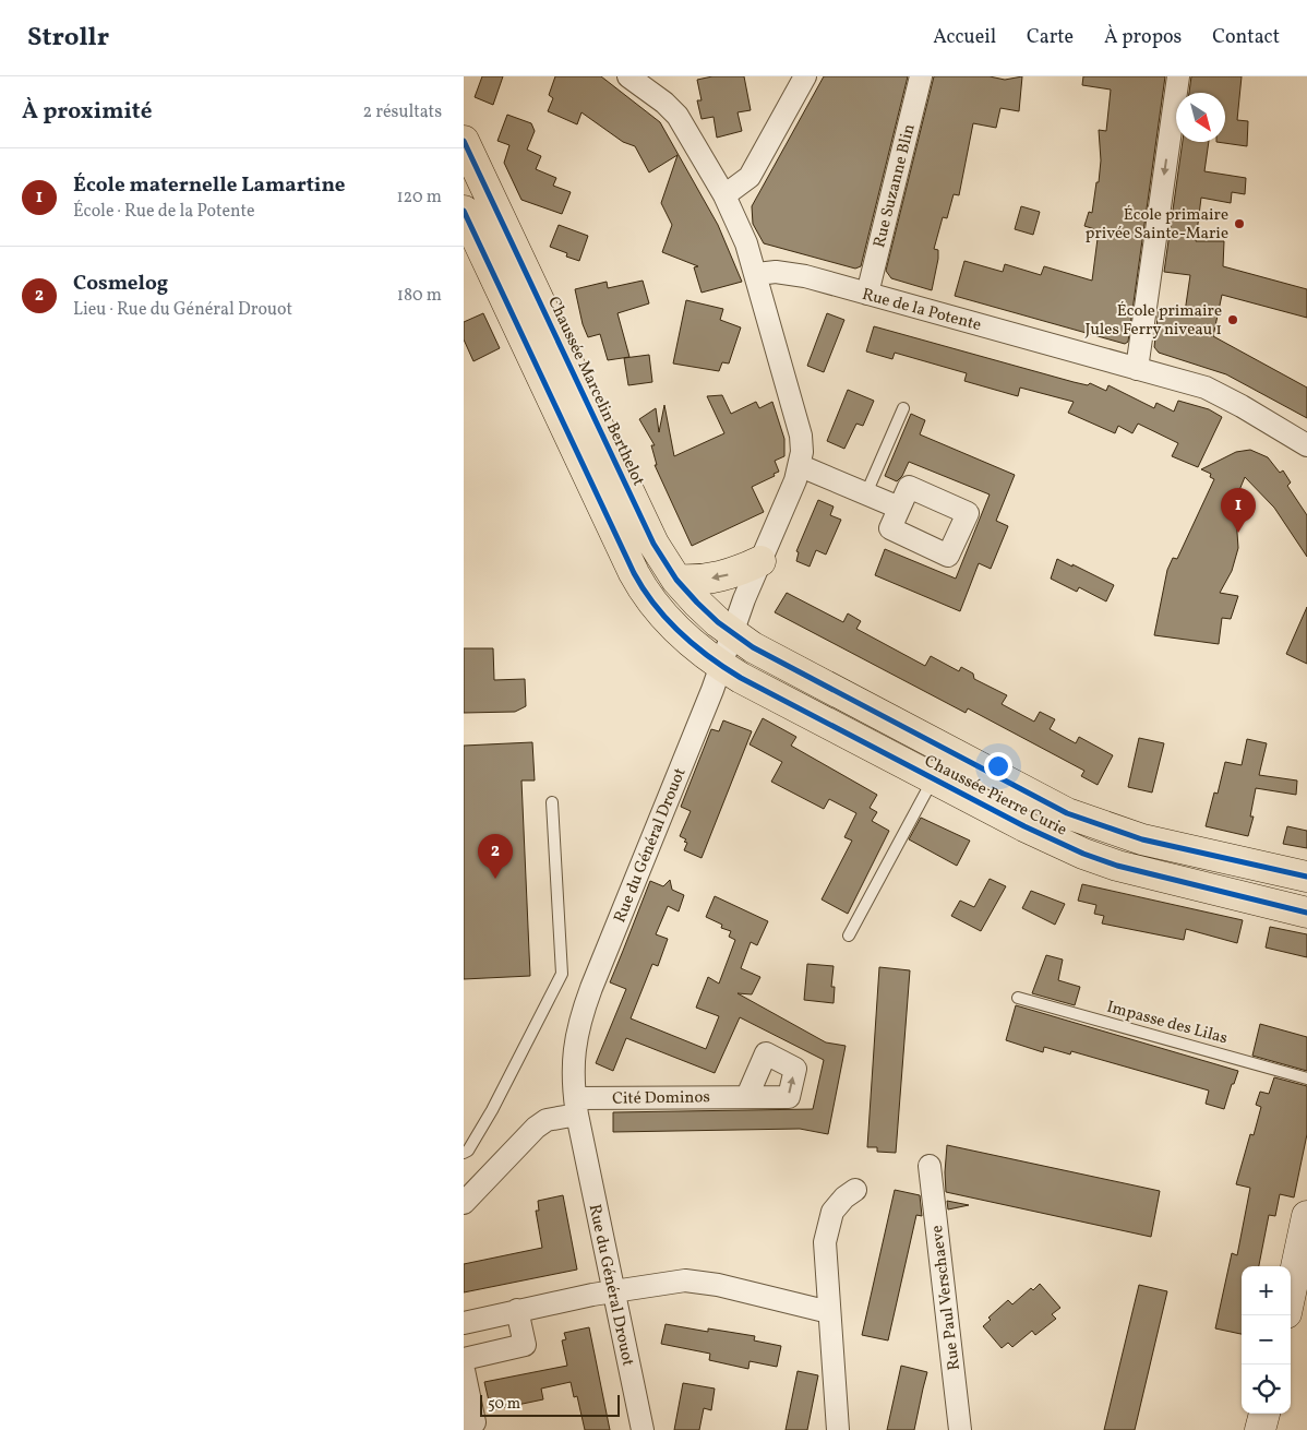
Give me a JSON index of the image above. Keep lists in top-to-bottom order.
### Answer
{
  "streets": {
    "main road": ["Chaussée Marcelin Berthelot", "Chaussée Pierre Curie"],
    "street": [
      "Rue Suzanne Blin",
      "Rue de la Potente",
      "Rue du Général Drouot",
      "Cité Dominos",
      "Rue Paul Verschaeve"
    ],
    "lane": ["Impasse des Lilas"]
  },
  "crossings": [
    ["Rue Suzanne Blin", "Rue de la Potente"],
    ["Rue de la Potente", "Rue du Général Drouot"],
    ["Chaussée Marcelin Berthelot", "Chaussée Pierre Curie"],
    ["Chaussée Marcelin Berthelot", "Rue du Général Drouot"],
    ["Chaussée Pierre Curie", "Rue du Général Drouot"],
    ["Rue du Général Drouot", "Cité Dominos"]
  ],
  "places": ["École primaire privée Sainte-Marie", "École primaire Jules Ferry niveau 1"],
  "scale_bar": "50 m",
  "north": "bottom right",
  "page": {
    "header": "Strollr",
    "nav": [
      "Accueil",
      "Carte",
      "À propos",
      "Contact"
    ],
    "heading": ["À proximité", "2 résultats"],
    "list": [
      {
        "mark": "1",
        "name": "École maternelle Lamartine",
        "note": "École · Rue de la Potente",
        "value": "120 m"
      },
      {
        "mark": "2",
        "name": "Cosmelog",
        "note": "Lieu · Rue du Général Drouot",
        "value": "180 m"
      }
    ],
    "pins": ["1", "2"],
    "map_buttons": ["+", "−"],
    "scale": "50 m"
  }
}
